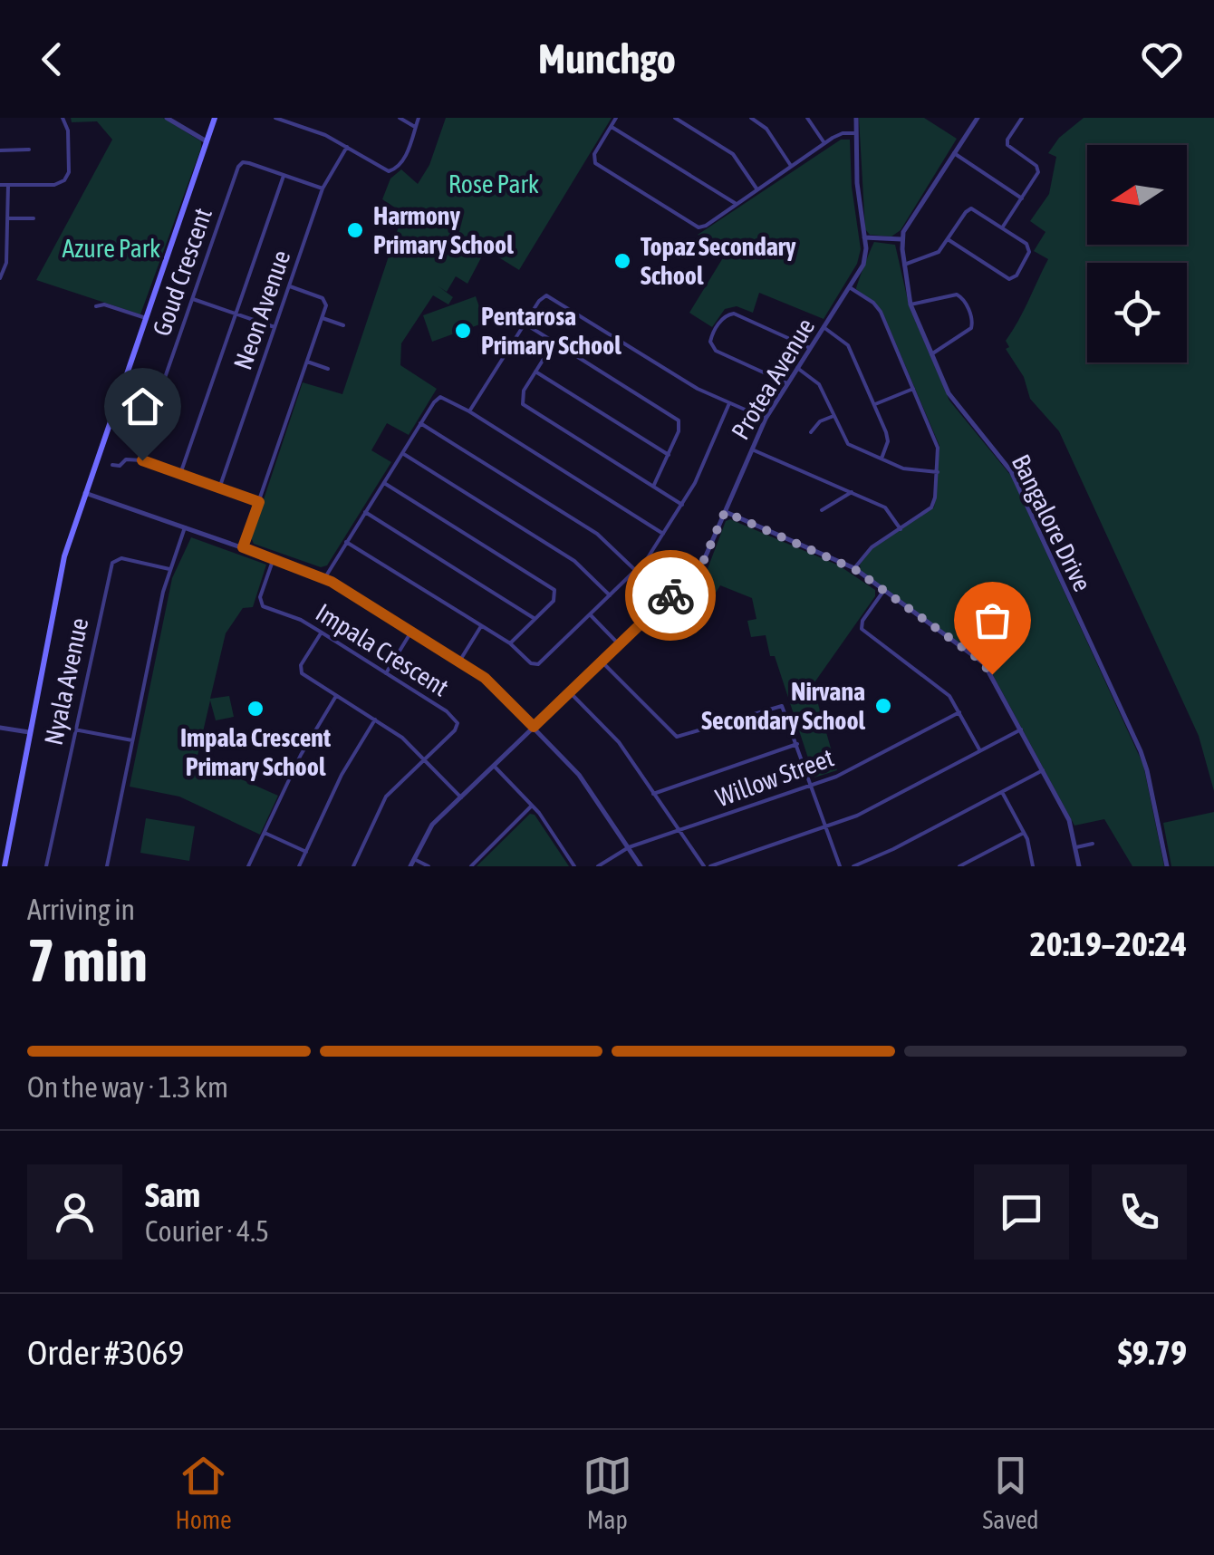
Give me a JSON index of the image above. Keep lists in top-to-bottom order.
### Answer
{
  "streets": {
    "street": [
      "Goud Crescent",
      "Neon Avenue",
      "Protea Avenue",
      "Bangalore Drive",
      "Impala Crescent",
      "Nyala Avenue",
      "Willow Street"
    ]
  },
  "crossings": [
    ["Goud Crescent", "Neon Avenue"]
  ],
  "parks": ["Rose Park", "Azure Park"],
  "places": [
    "Harmony Primary School",
    "Topaz Secondary School",
    "Pentarosa Primary School",
    "Nirvana Secondary School",
    "Impala Crescent Primary School"
  ],
  "north": "left",
  "page": {
    "header": "Munchgo",
    "heading": ["7 min", "Arriving in", "20:19–20:24"],
    "panel": [
      "Sam",
      "Courier · 4.5",
      "Order #3069",
      "$9.79"
    ],
    "bar": "On the way · 1.3 km",
    "tabs": ["Home", "Map", "Saved"]
  }
}
